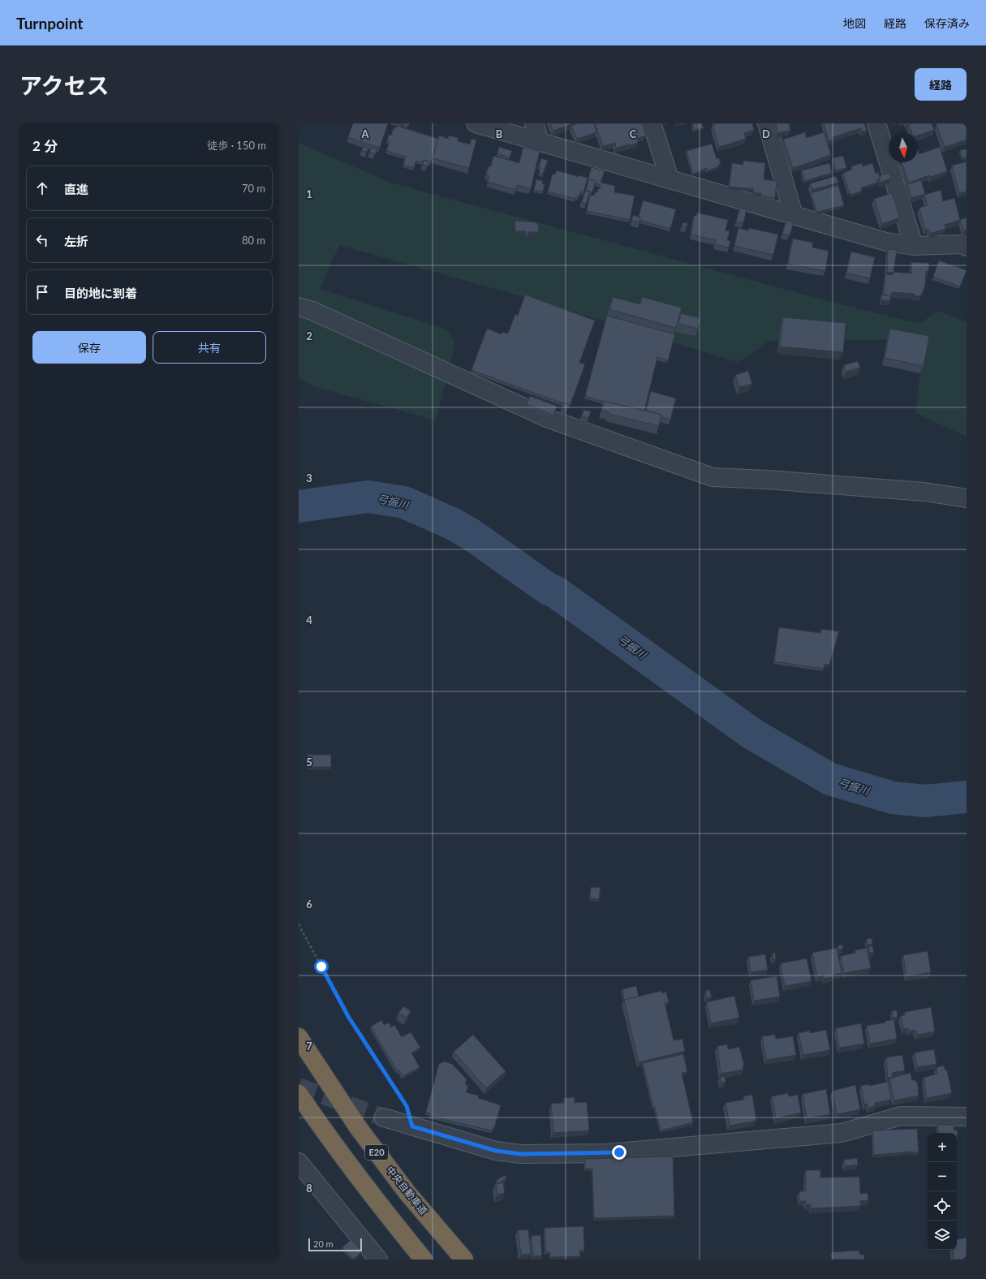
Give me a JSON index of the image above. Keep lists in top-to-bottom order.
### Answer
{
  "streets": {
    "highway": ["E20", "中央自動車道"]
  },
  "water": ["弓振川"],
  "scale_bar": "20 m",
  "north": "bottom",
  "page": {
    "header": "Turnpoint",
    "nav": ["地図", "経路", "保存済み"],
    "title": "アクセス",
    "buttons": [
      "経路",
      ["保存", "共有"]
    ],
    "heading": ["2 分", "徒歩 · 150 m"],
    "list": [
      ["直進", "70 m"],
      ["左折", "80 m"],
      "目的地に到着"
    ],
    "map_buttons": ["+", "−"],
    "scale": "20 m"
  },
  "grid": {
    "columns": [
      "A",
      "B",
      "C",
      "D"
    ],
    "rows": [
      "1",
      "2",
      "3",
      "4",
      "5",
      "6",
      "7",
      "8"
    ]
  }
}
